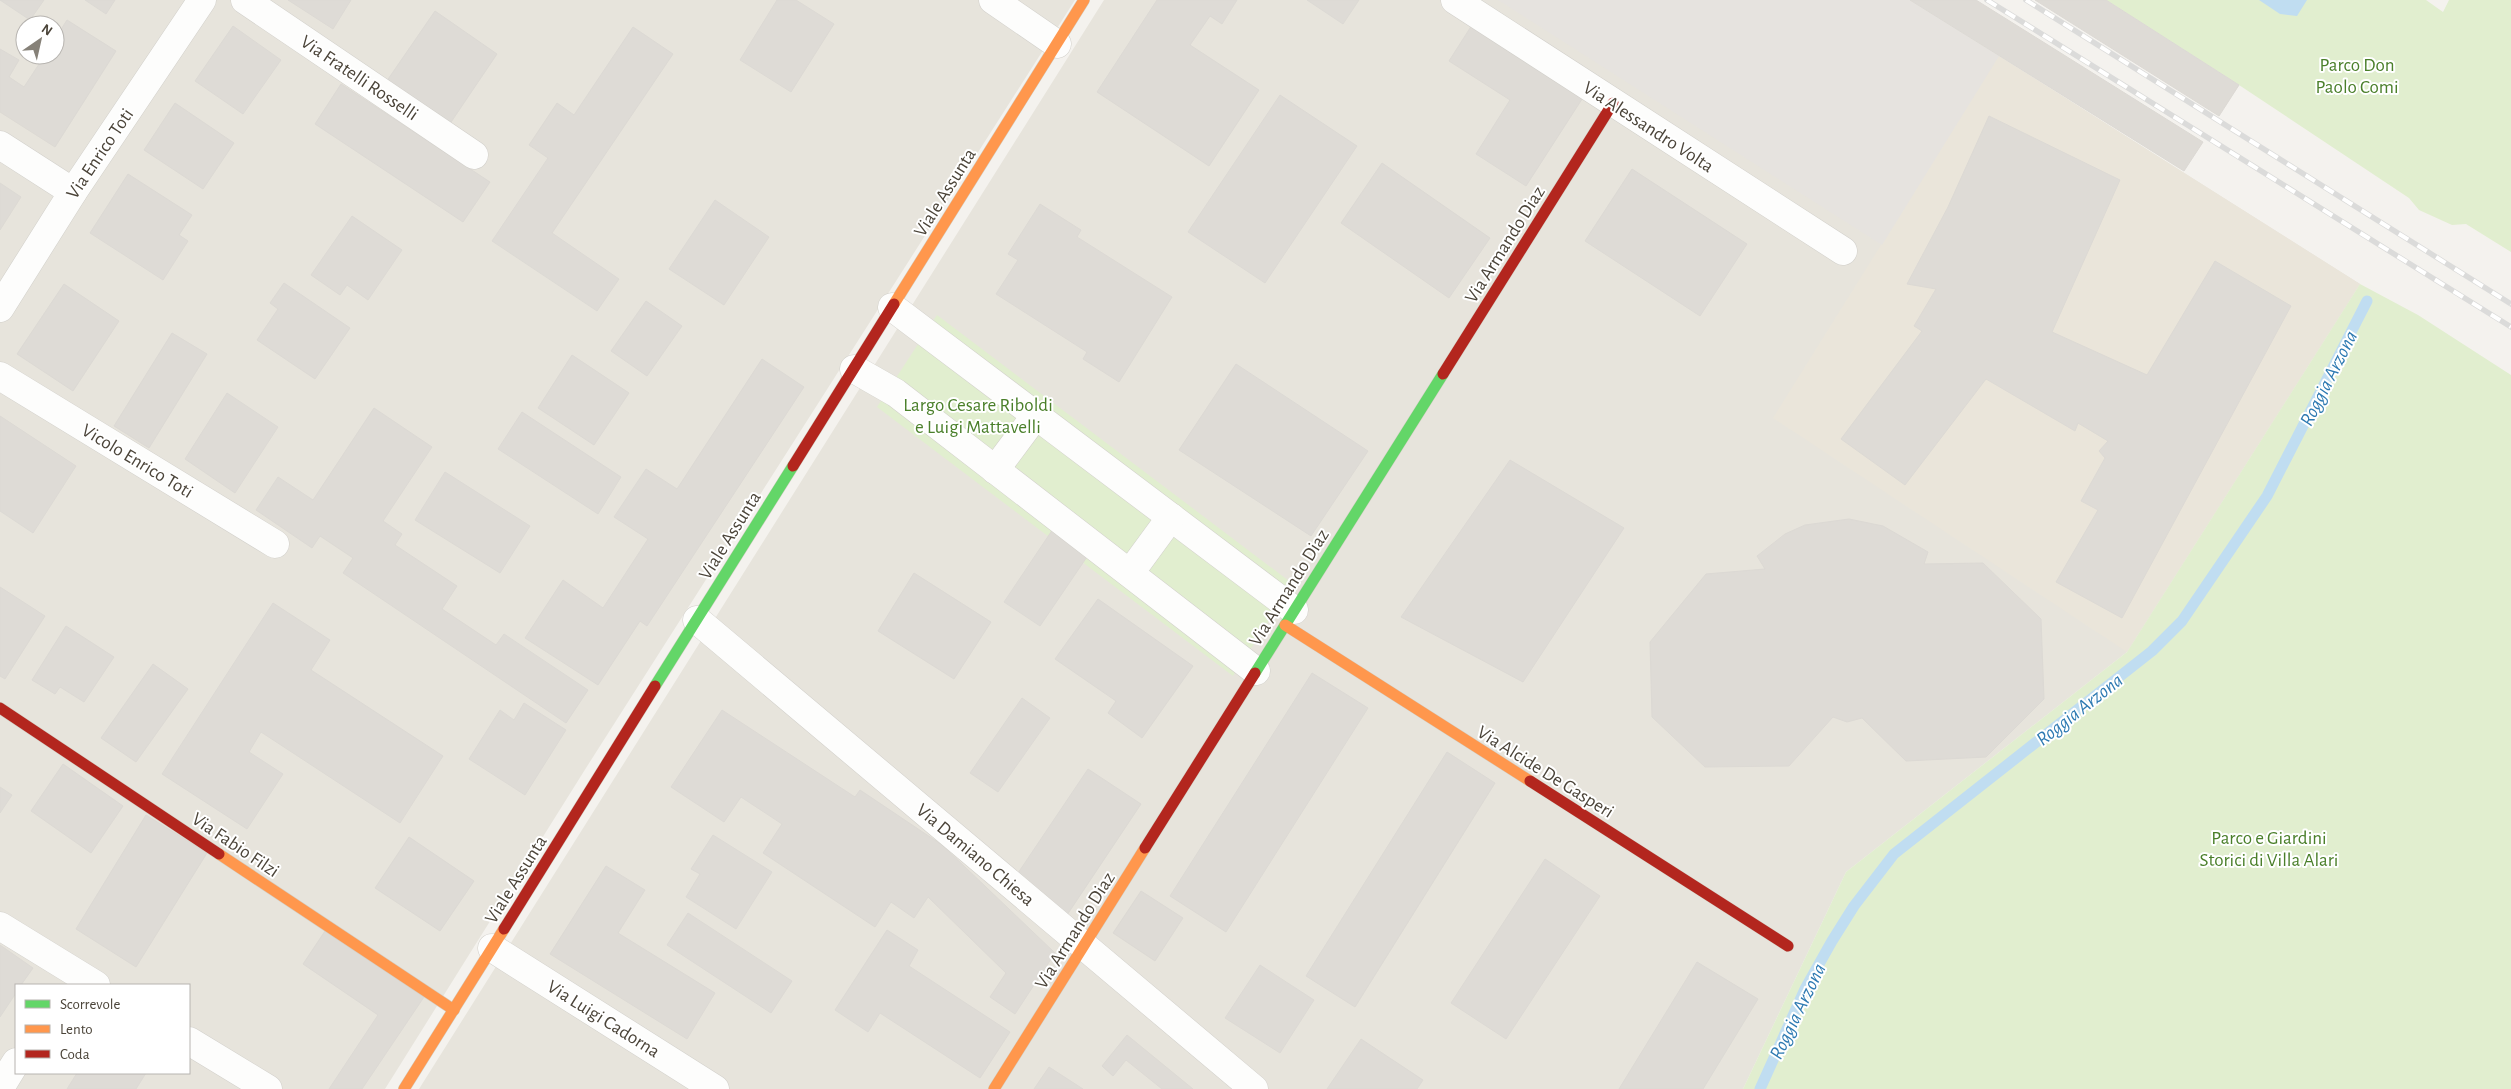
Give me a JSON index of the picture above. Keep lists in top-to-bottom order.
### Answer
{
  "streets": {
    "street": [
      "Via Fratelli Rosselli",
      "Via Alessandro Volta",
      "Via Enrico Toti",
      "Viale Assunta",
      "Via Armando Diaz",
      "Vicolo Enrico Toti",
      "Via Alcide De Gasperi",
      "Via Fabio Filzi",
      "Via Damiano Chiesa",
      "Via Luigi Cadorna"
    ]
  },
  "crossings": [
    ["Via Alessandro Volta", "Via Armando Diaz"],
    ["Viale Assunta", "Via Fabio Filzi"],
    ["Viale Assunta", "Via Damiano Chiesa"],
    ["Viale Assunta", "Via Luigi Cadorna"],
    ["Via Armando Diaz", "Via Alcide De Gasperi"],
    ["Via Armando Diaz", "Via Damiano Chiesa"]
  ],
  "water": ["Roggia Arzona"],
  "parks": ["Parco Don Paolo Comi", "Largo Cesare Riboldi e Luigi Mattavelli", "Parco e Giardini Storici di Villa Alari"],
  "legend": ["Scorrevole", "Lento", "Coda"],
  "north": "top right"
}
